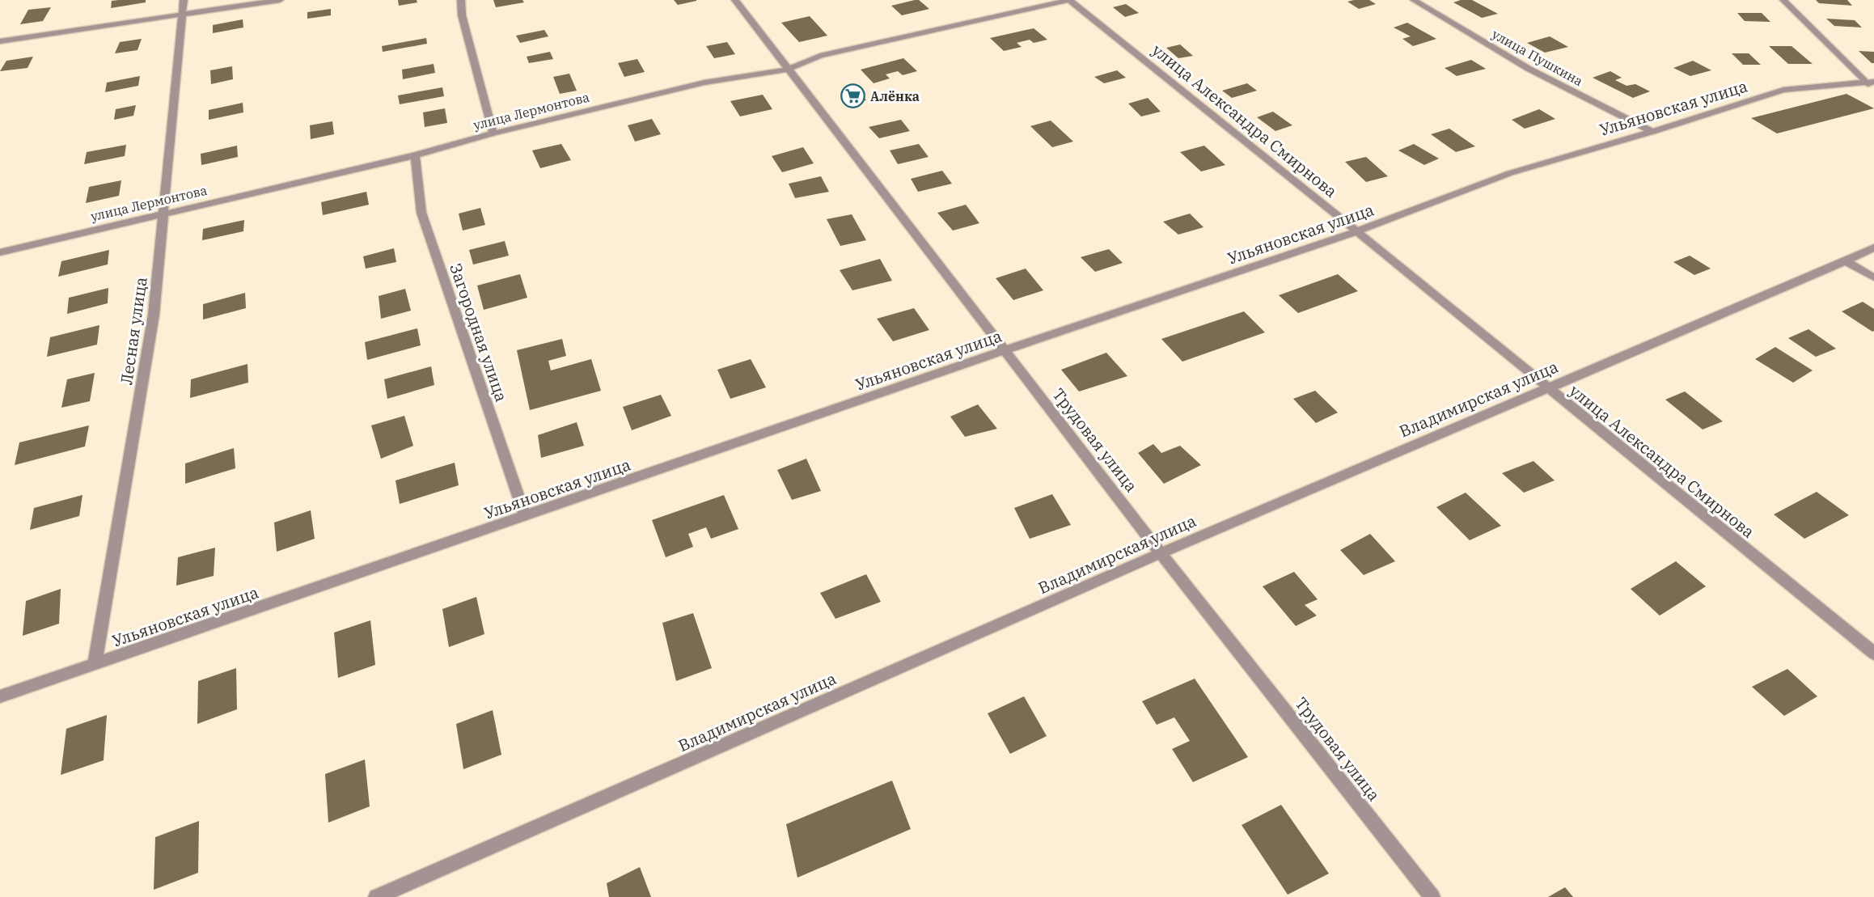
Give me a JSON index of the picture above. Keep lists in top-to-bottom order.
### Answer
{
  "streets": {
    "street": [
      "улица Пушкина",
      "Ульяновская улица",
      "улица Лермонтова",
      "улица Александра Смирнова",
      "Лесная улица",
      "Загородная улица",
      "Владимирская улица",
      "Трудовая улица"
    ]
  },
  "crossings": [
    ["улица Пушкина", "Ульяновская улица"],
    ["Ульяновская улица", "улица Александра Смирнова"],
    ["Ульяновская улица", "Лесная улица"],
    ["Ульяновская улица", "Загородная улица"],
    ["Ульяновская улица", "Трудовая улица"],
    ["улица Лермонтова", "улица Александра Смирнова"],
    ["улица Лермонтова", "Лесная улица"],
    ["улица Лермонтова", "Загородная улица"],
    ["улица Лермонтова", "Трудовая улица"],
    ["улица Александра Смирнова", "Владимирская улица"],
    ["Владимирская улица", "Трудовая улица"]
  ],
  "places": {
    "supermarket": ["Алёнка"]
  }
}
